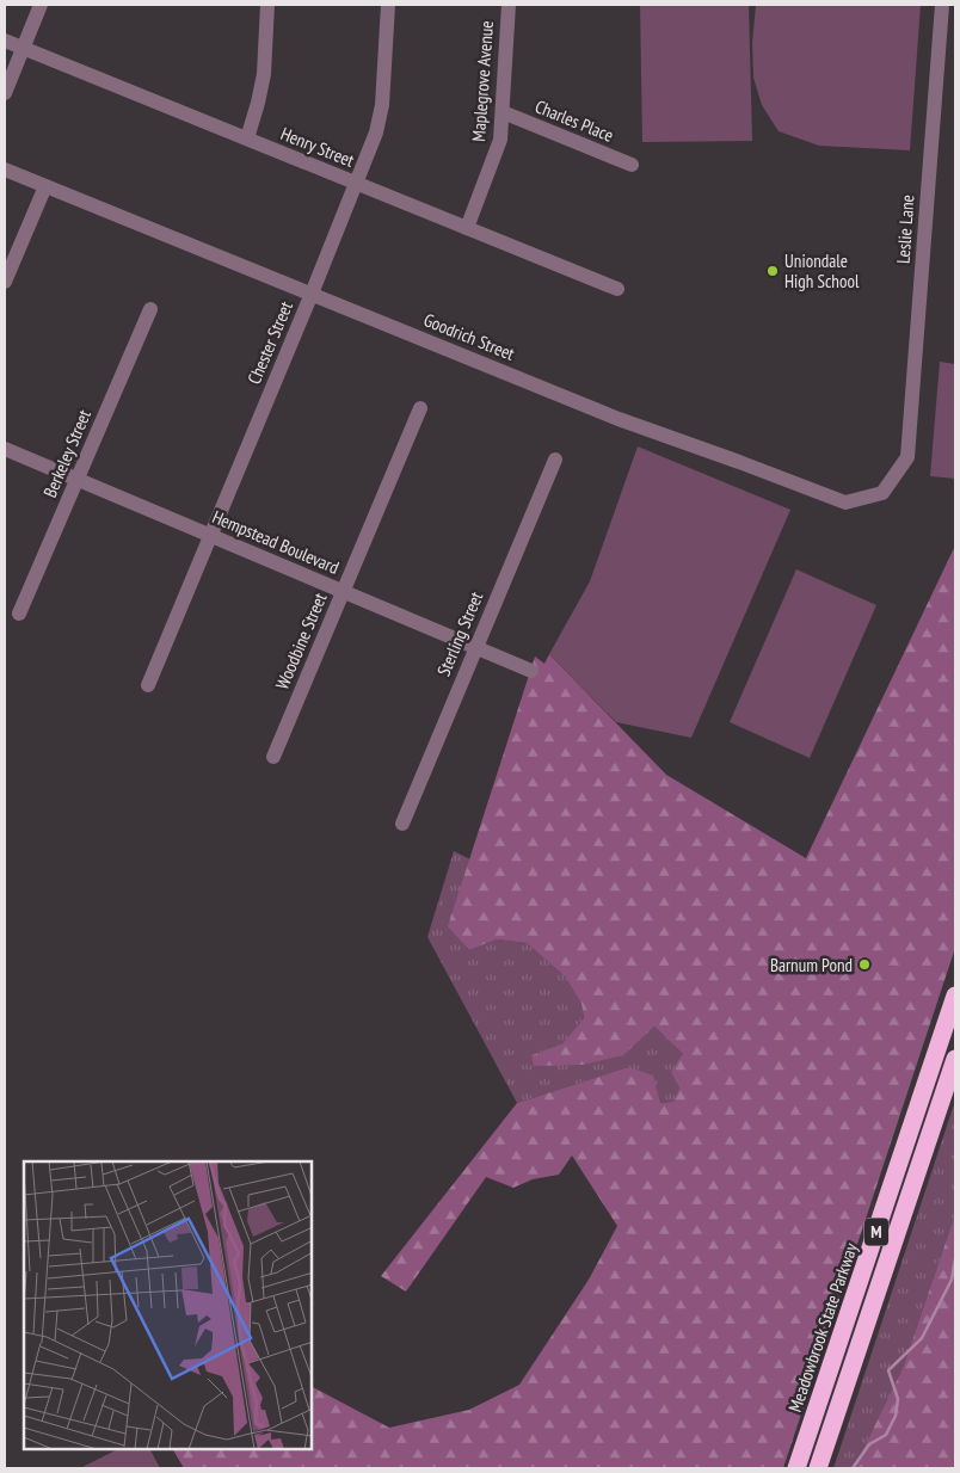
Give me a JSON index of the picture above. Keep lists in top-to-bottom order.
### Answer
{
  "streets": {
    "highway": ["M", "Meadowbrook State Parkway"],
    "street": [
      "Maplegrove Avenue",
      "Charles Place",
      "Henry Street",
      "Leslie Lane",
      "Goodrich Street",
      "Chester Street",
      "Berkeley Street",
      "Hempstead Boulevard",
      "Sterling Street",
      "Woodbine Street"
    ]
  },
  "crossings": [
    ["Maplegrove Avenue", "Charles Place"],
    ["Maplegrove Avenue", "Henry Street"],
    ["Henry Street", "Chester Street"],
    ["Leslie Lane", "Goodrich Street"],
    ["Goodrich Street", "Chester Street"],
    ["Chester Street", "Hempstead Boulevard"],
    ["Berkeley Street", "Hempstead Boulevard"],
    ["Hempstead Boulevard", "Sterling Street"],
    ["Hempstead Boulevard", "Woodbine Street"]
  ],
  "places": ["Uniondale High School", "Barnum Pond"]
}
